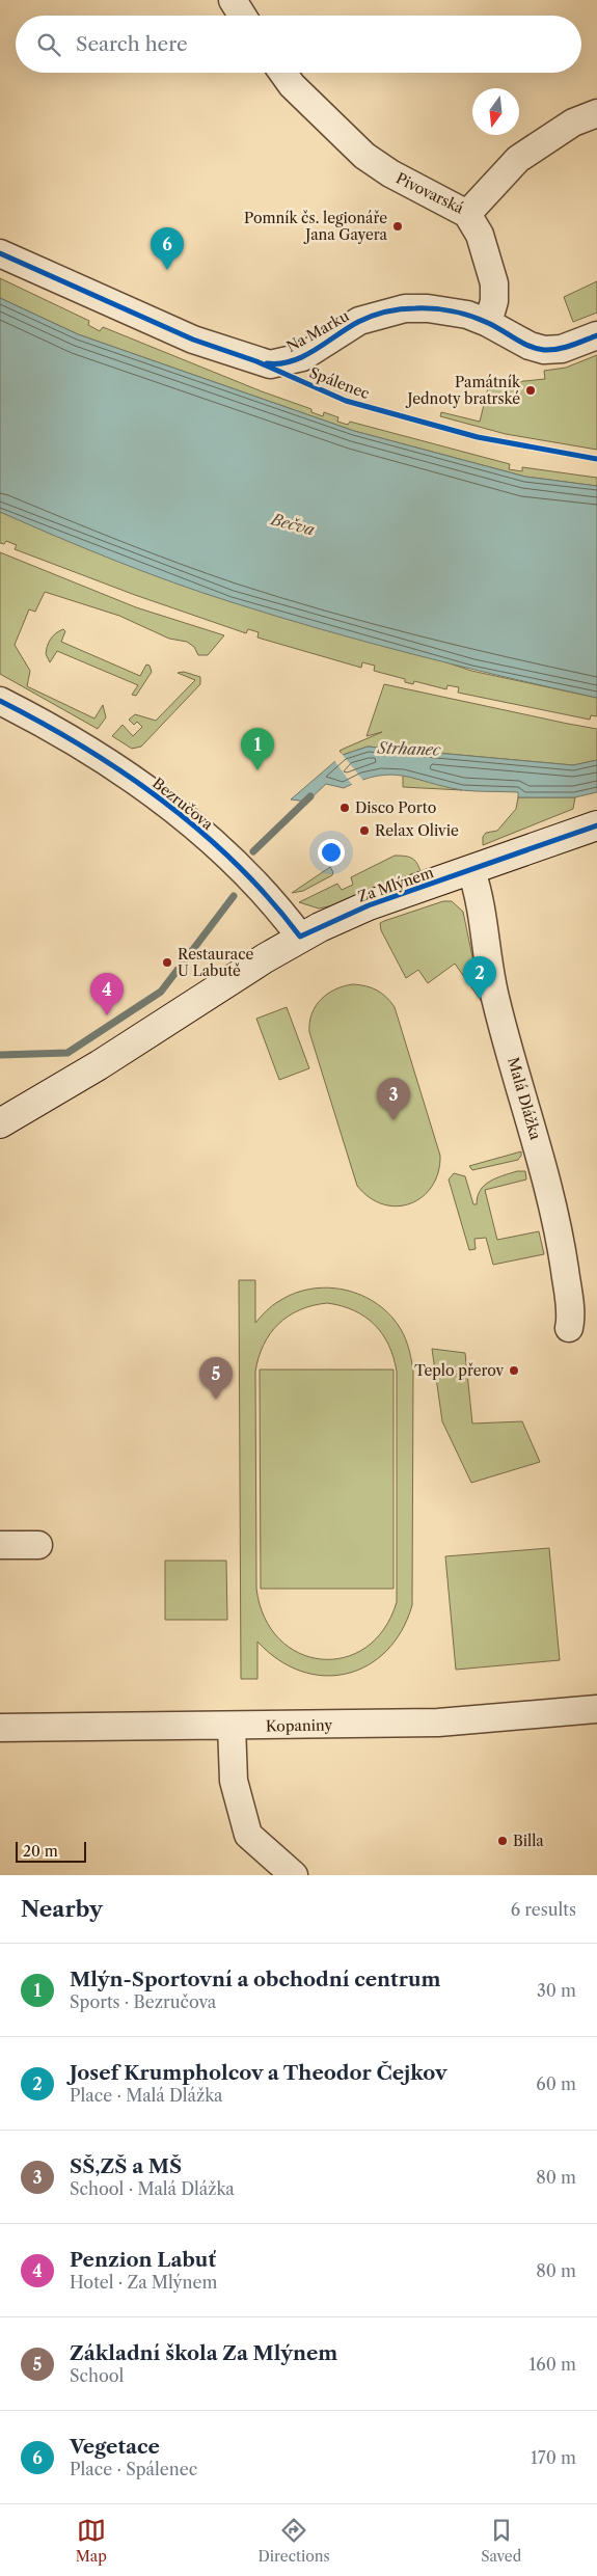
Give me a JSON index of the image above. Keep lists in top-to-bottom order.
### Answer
{
  "streets": {
    "street": [
      "Pivovarská",
      "Na Marku",
      "Bezručova",
      "Za Mlýnem",
      "Malá Dlážka",
      "Kopaniny"
    ],
    "cycle path": ["Spálenec"]
  },
  "crossings": [
    ["Bezručova", "Za Mlýnem"],
    ["Za Mlýnem", "Malá Dlážka"]
  ],
  "water": ["Bečva", "Strhanec"],
  "places": [
    "Pomník čs. legionáře Jana Gayera",
    "Památník Jednoty bratrské",
    "Disco Porto",
    "Relax Olivie",
    "Restaurace U Labutě",
    "Teplo přerov",
    "Billa"
  ],
  "scale_bar": "20 m",
  "north": "bottom",
  "page": {
    "search": "Search here",
    "pins": [
      "6",
      "1",
      "2",
      "4",
      "3",
      "5"
    ],
    "scale": "20 m",
    "heading": ["Nearby", "6 results"],
    "list": [
      {
        "mark": "1",
        "name": "Mlýn-Sportovní a obchodní centrum",
        "note": "Sports · Bezručova",
        "value": "30 m"
      },
      {
        "mark": "2",
        "name": "Josef Krumpholcov a Theodor Čejkov",
        "note": "Place · Malá Dlážka",
        "value": "60 m"
      },
      {
        "mark": "3",
        "name": "SŠ,ZŠ a MŠ",
        "note": "School · Malá Dlážka",
        "value": "80 m"
      },
      {
        "mark": "4",
        "name": "Penzion Labuť",
        "note": "Hotel · Za Mlýnem",
        "value": "80 m"
      },
      {
        "mark": "5",
        "name": "Základní škola Za Mlýnem",
        "note": "School",
        "value": "160 m"
      },
      {
        "mark": "6",
        "name": "Vegetace",
        "note": "Place · Spálenec",
        "value": "170 m"
      }
    ],
    "nav": ["Map", "Directions", "Saved"]
  }
}
